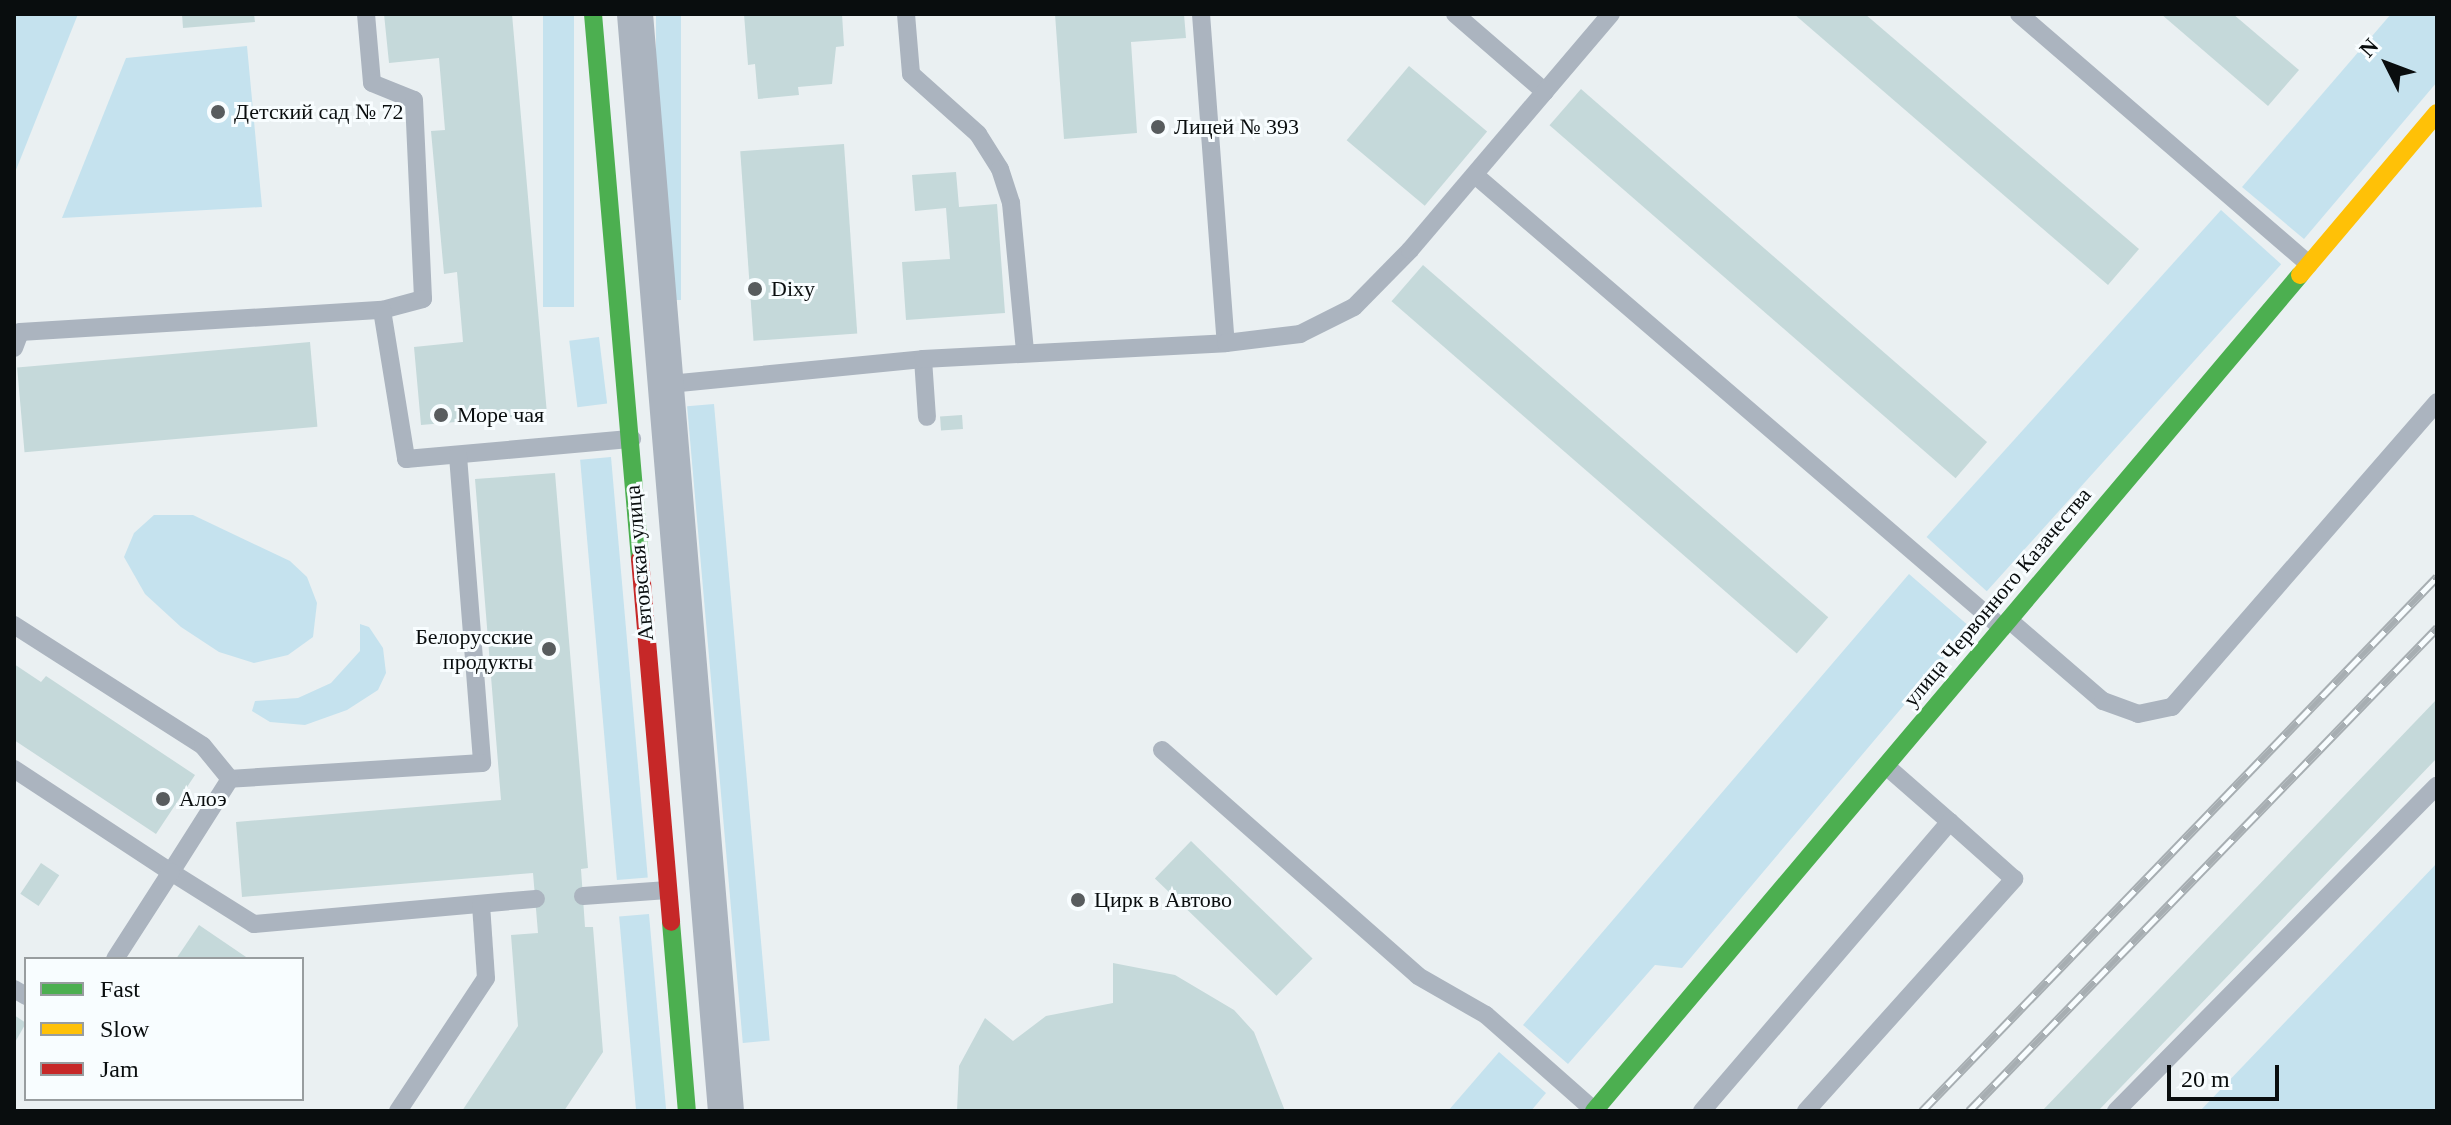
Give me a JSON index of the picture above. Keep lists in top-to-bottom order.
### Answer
{
  "streets": {
    "street": ["Автовская улица", "улица Червонного Казачества"]
  },
  "places": [
    "Детский сад № 72",
    "Лицей № 393",
    "Dixy",
    "Море чая",
    "Белорусские продукты",
    "Алоэ",
    "Цирк в Автово"
  ],
  "legend": ["Fast", "Slow", "Jam"],
  "scale_bar": "20 m",
  "north": "top left"
}
